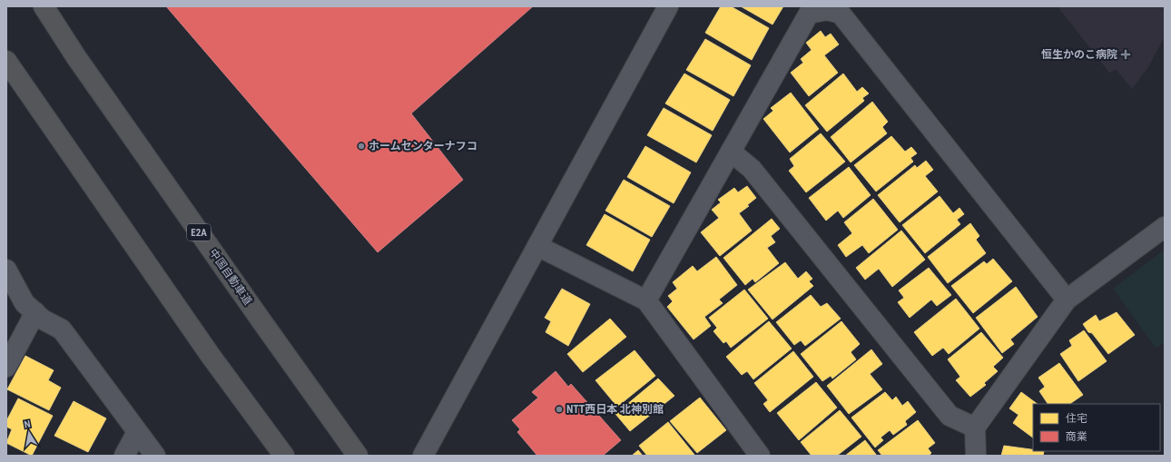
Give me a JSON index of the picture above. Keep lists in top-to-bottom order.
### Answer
{
  "streets": {
    "highway": ["E2A", "中国自動車道"]
  },
  "places": {
    "health": ["恒生かのこ病院"],
    "other": ["ホームセンターナフコ", "NTT西日本 北神別館"]
  },
  "legend": ["住宅", "商業"],
  "north": "top"
}
